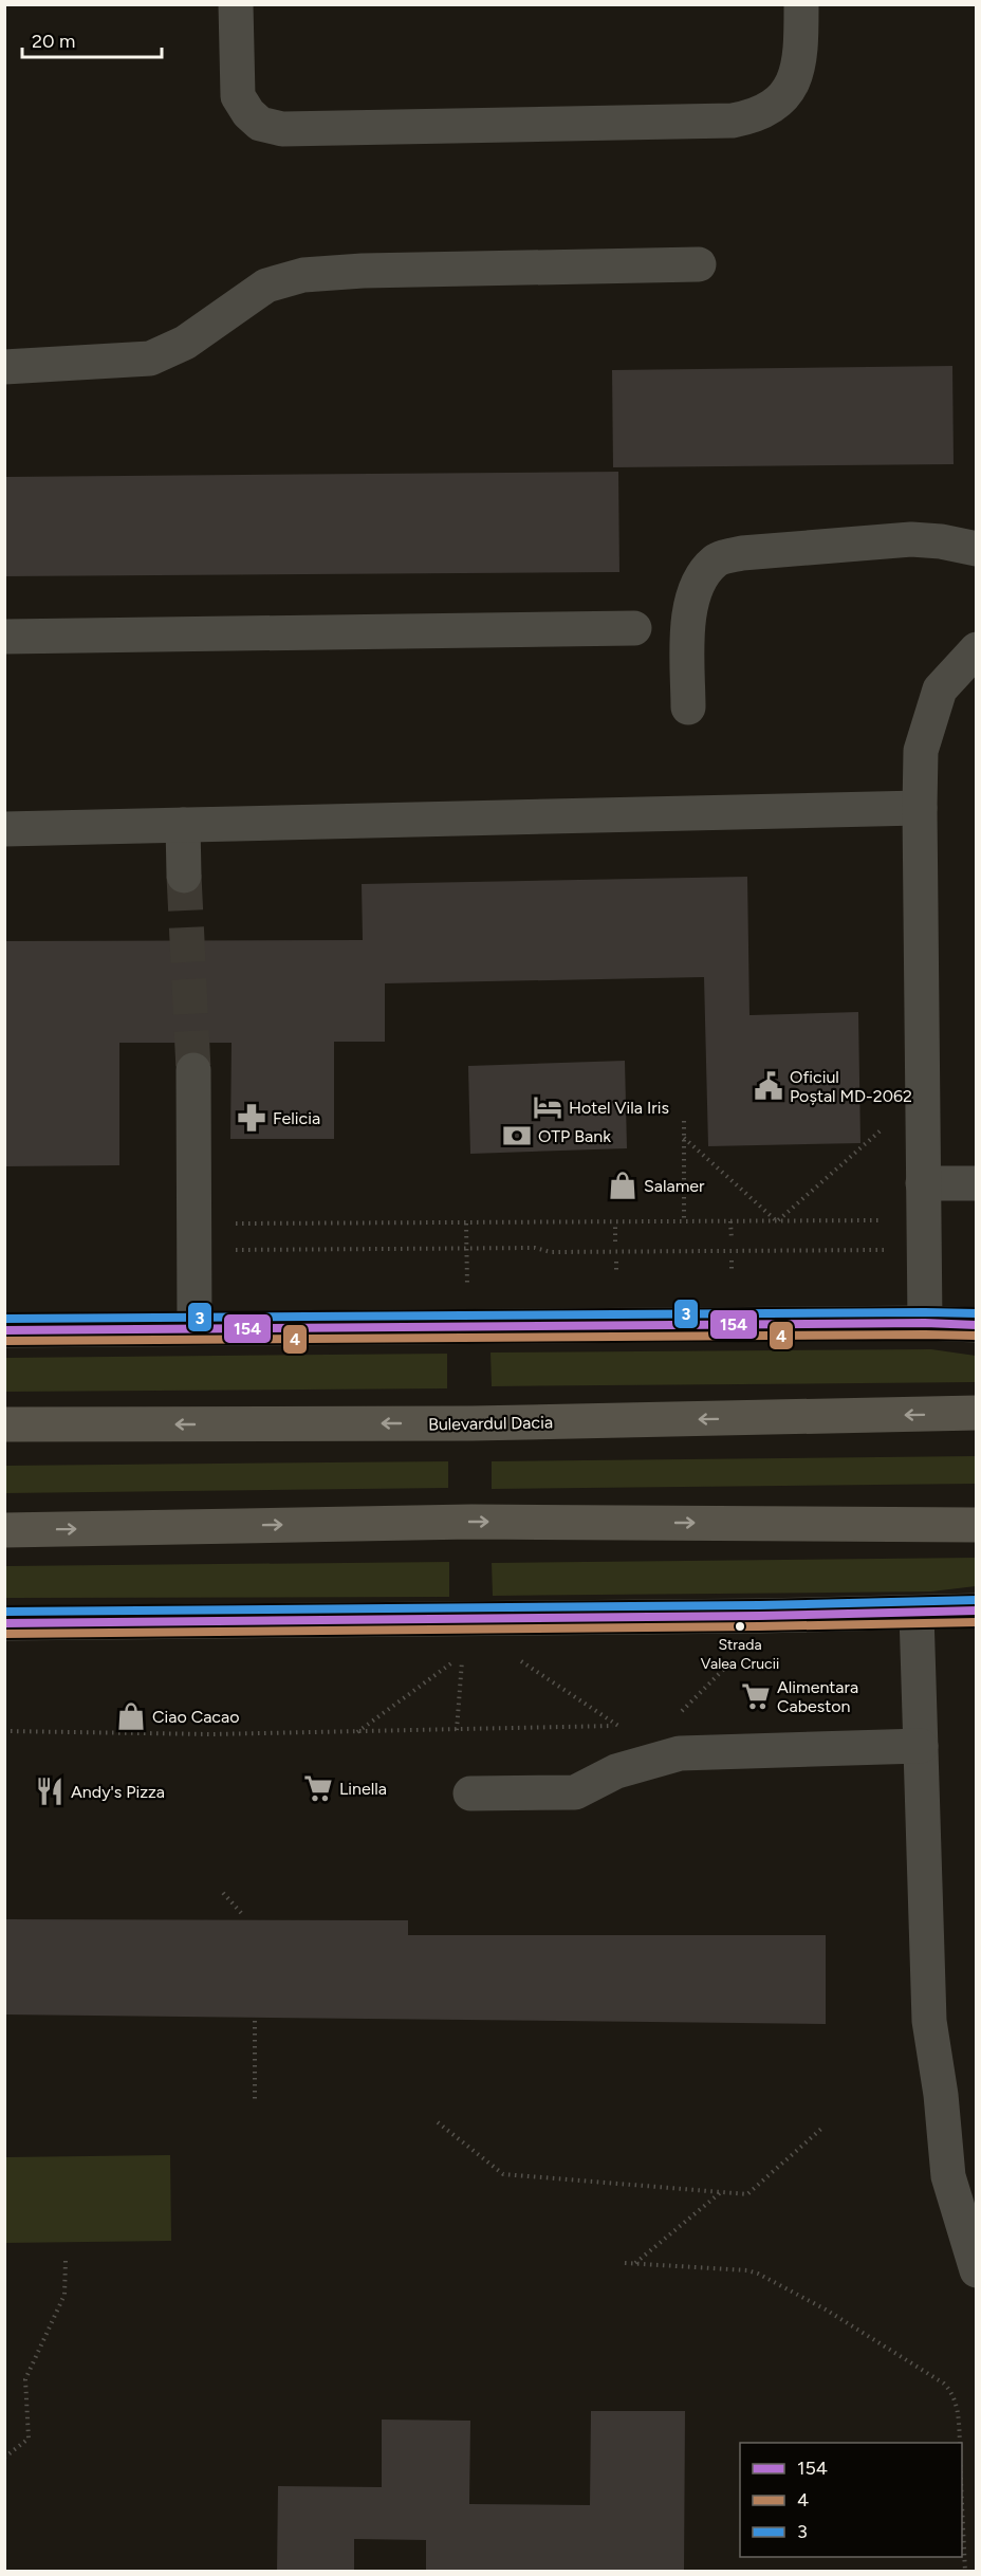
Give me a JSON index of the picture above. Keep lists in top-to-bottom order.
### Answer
{
  "streets": {
    "main road": ["Bulevardul Dacia"]
  },
  "places": {
    "public building": ["Oficiul Poștal MD-2062"],
    "hotel": ["Hotel Vila Iris"],
    "pharmacy": ["Felicia"],
    "bank": ["OTP Bank"],
    "shop": ["Salamer", "Ciao Cacao"],
    "other": ["Strada Valea Crucii"],
    "supermarket": ["Alimentara Cabeston", "Linella"],
    "restaurant": ["Andy's Pizza"]
  },
  "lines": ["transit line 3", "transit line 154", "transit line 4"],
  "legend": ["154", "4", "3"],
  "scale_bar": "20 m"
}
